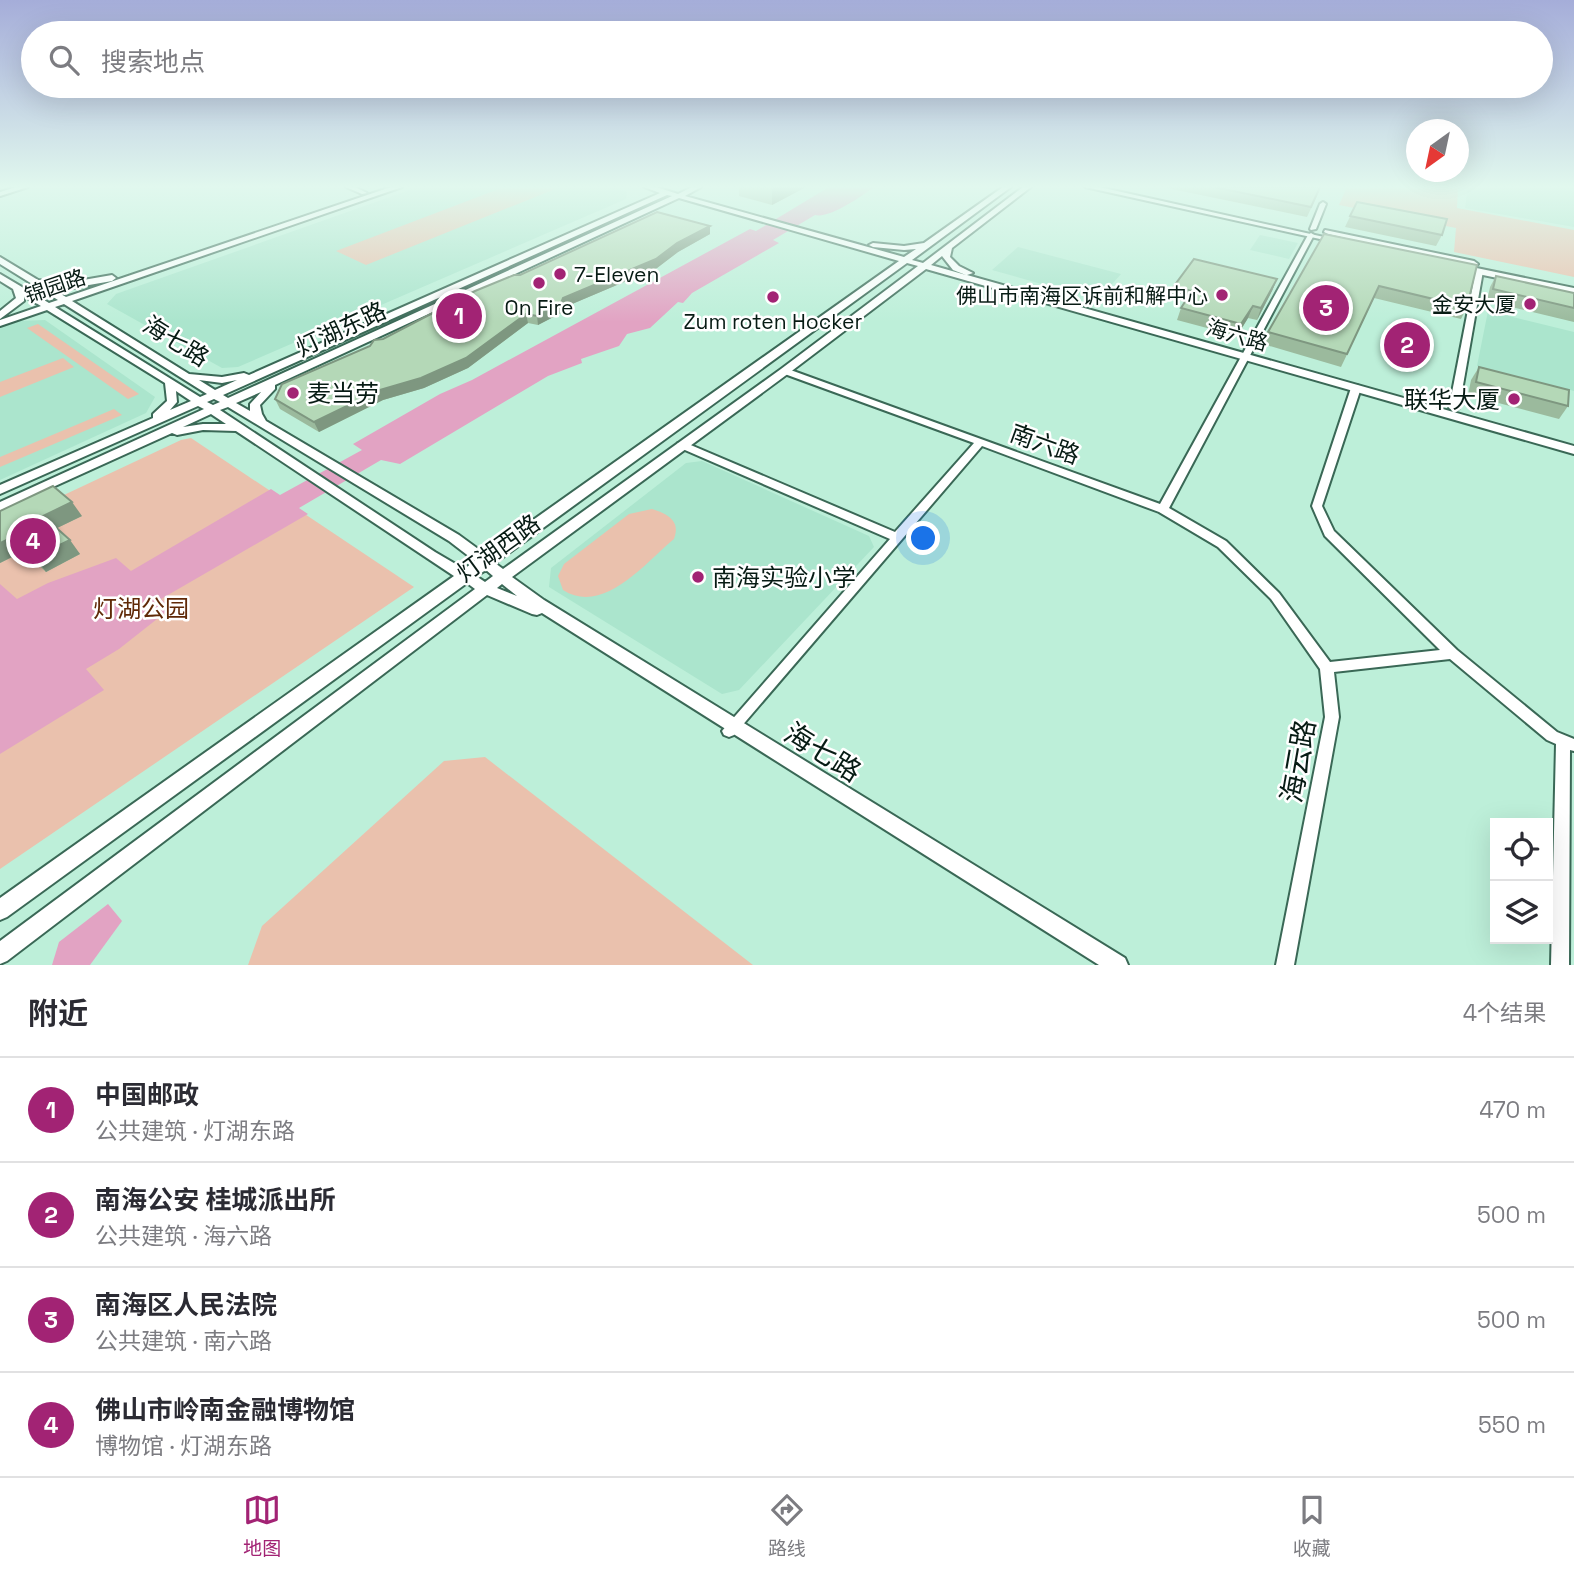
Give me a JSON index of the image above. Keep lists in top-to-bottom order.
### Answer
{
  "streets": {
    "main road": [
      "锦园路",
      "灯湖东路",
      "海六路",
      "海七路",
      "灯湖西路"
    ],
    "street": ["南六路", "海云路"]
  },
  "crossings": [
    ["锦园路", "海七路"],
    ["灯湖东路", "海七路"],
    ["海六路", "灯湖西路"],
    ["海七路", "南六路"],
    ["海七路", "灯湖西路"]
  ],
  "parks": ["灯湖公园"],
  "places": [
    "7-Eleven",
    "On Fire",
    "佛山市南海区诉前和解中心",
    "Zum roten Hocker",
    "金安大厦",
    "麦当劳",
    "联华大厦",
    "南海实验小学"
  ],
  "north": "bottom left",
  "page": {
    "search": "搜索地点",
    "pins": [
      "3",
      "1",
      "2",
      "4"
    ],
    "heading": ["附近", "4个结果"],
    "list": [
      {
        "mark": "1",
        "name": "中国邮政",
        "note": "公共建筑 · 灯湖东路",
        "value": "470 m"
      },
      {
        "mark": "2",
        "name": "南海公安 桂城派出所",
        "note": "公共建筑 · 海六路",
        "value": "500 m"
      },
      {
        "mark": "3",
        "name": "南海区人民法院",
        "note": "公共建筑 · 南六路",
        "value": "500 m"
      },
      {
        "mark": "4",
        "name": "佛山市岭南金融博物馆",
        "note": "博物馆 · 灯湖东路",
        "value": "550 m"
      }
    ],
    "nav": ["地图", "路线", "收藏"]
  }
}
